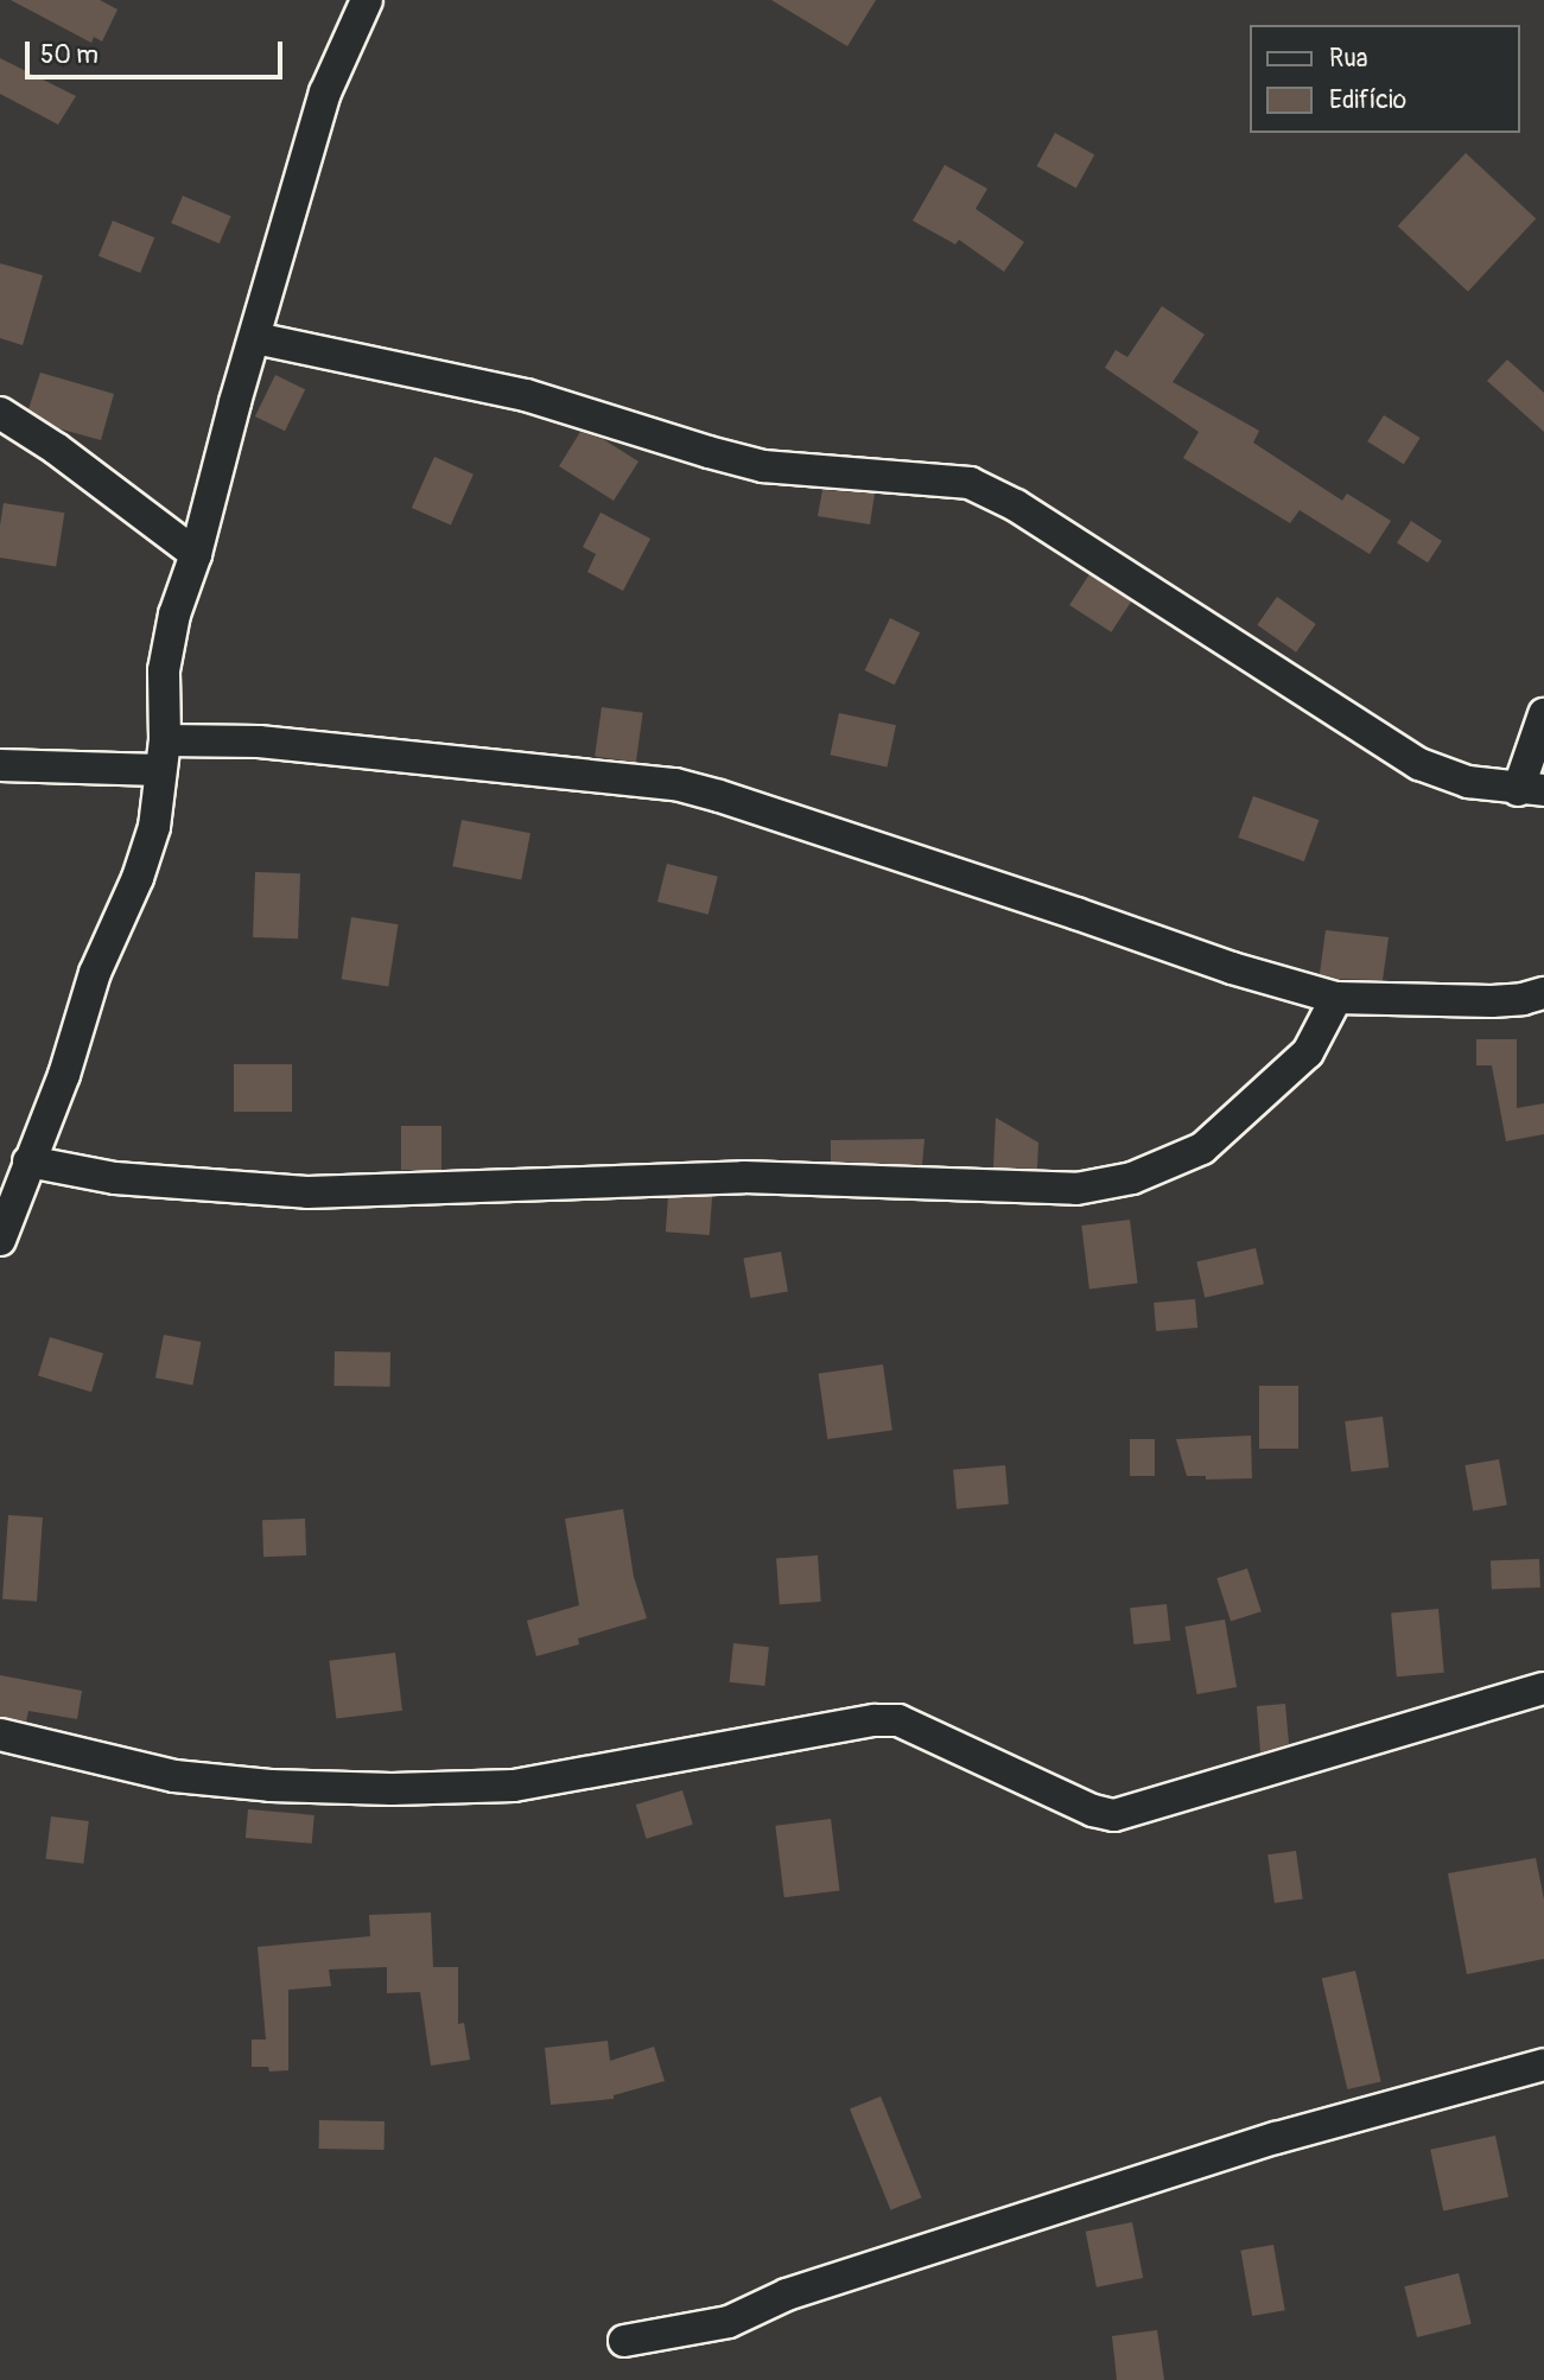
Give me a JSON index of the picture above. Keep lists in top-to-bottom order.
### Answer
{
  "legend": ["Rua", "Edifício"],
  "scale_bar": "50 m"
}
